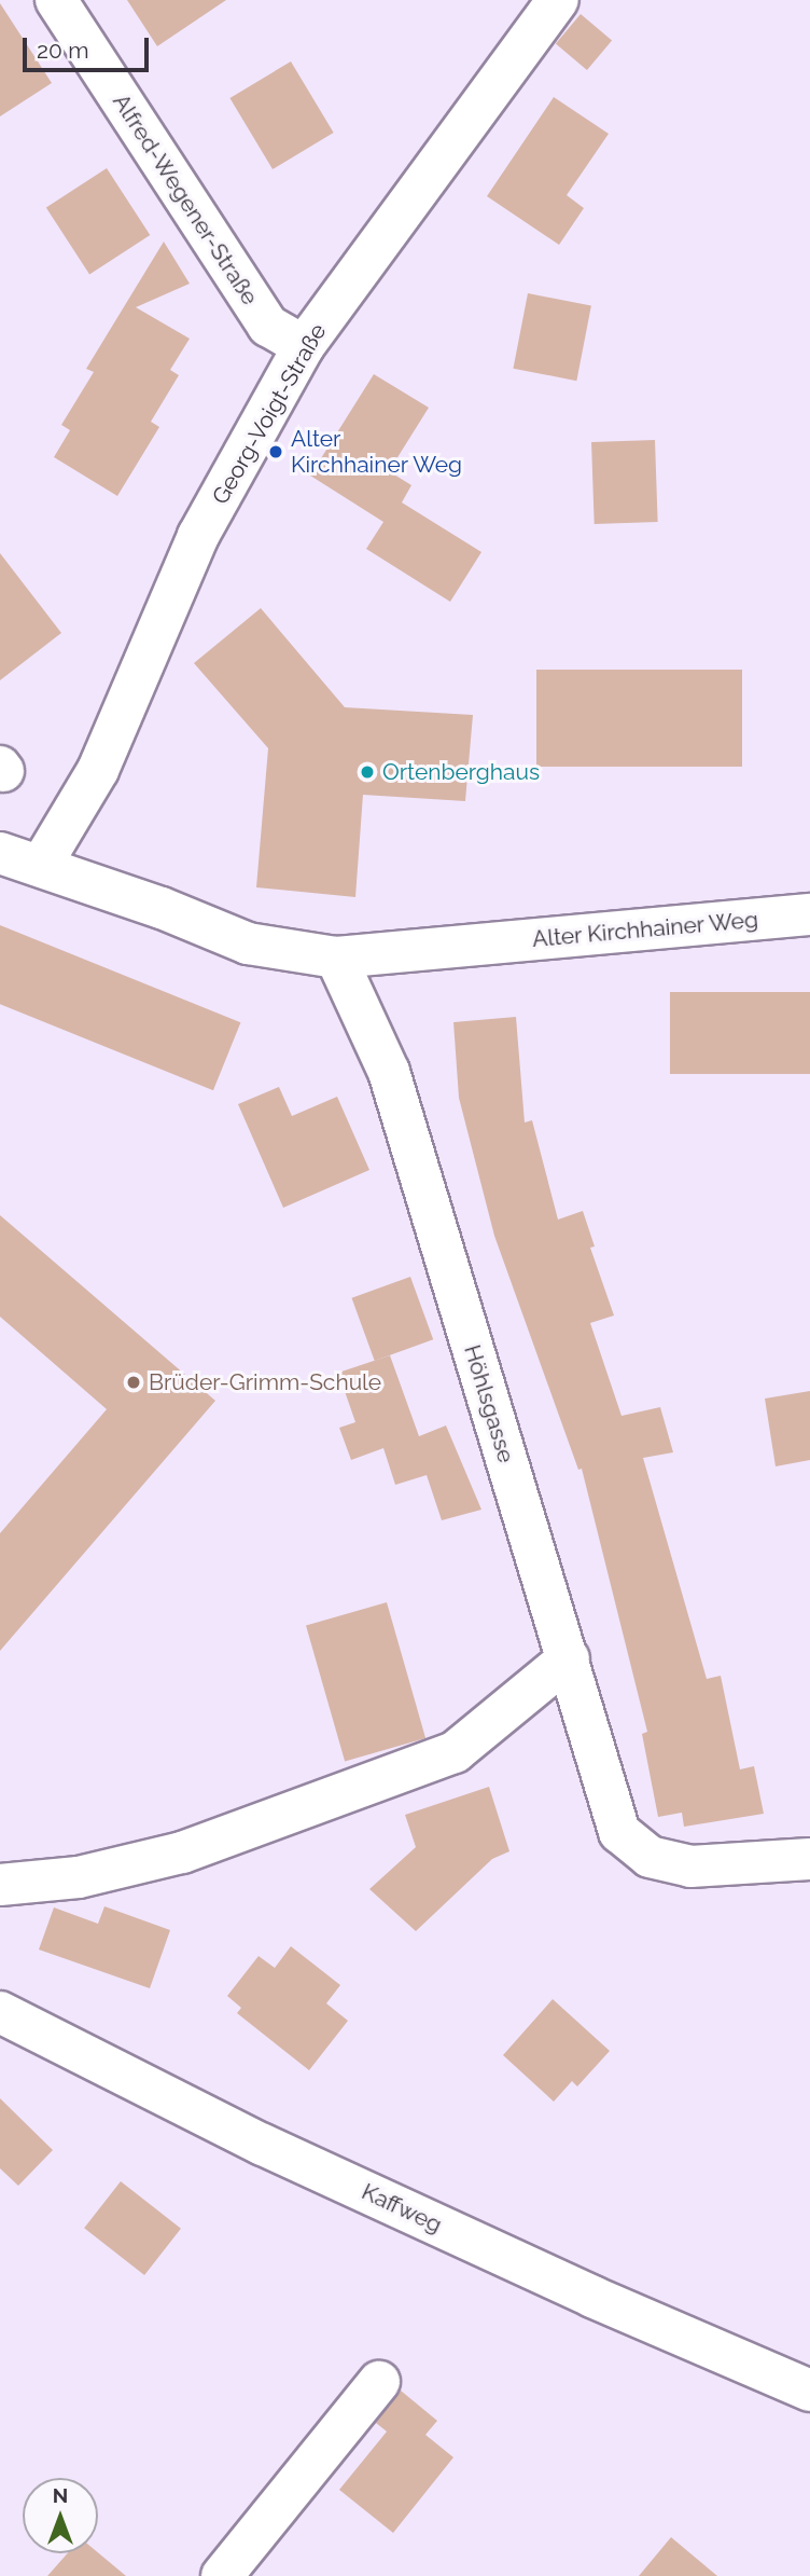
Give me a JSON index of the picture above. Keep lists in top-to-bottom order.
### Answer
{
  "streets": {
    "street": [
      "Alfred-Wegener-Straße",
      "Georg-Voigt-Straße",
      "Alter Kirchhainer Weg",
      "Höhlsgasse",
      "Kaffweg"
    ]
  },
  "crossings": [
    ["Alfred-Wegener-Straße", "Georg-Voigt-Straße"],
    ["Georg-Voigt-Straße", "Alter Kirchhainer Weg"],
    ["Alter Kirchhainer Weg", "Höhlsgasse"]
  ],
  "places": ["Alter Kirchhainer Weg", "Ortenberghaus", "Brüder-Grimm-Schule"],
  "scale_bar": "20 m",
  "north": "top"
}
